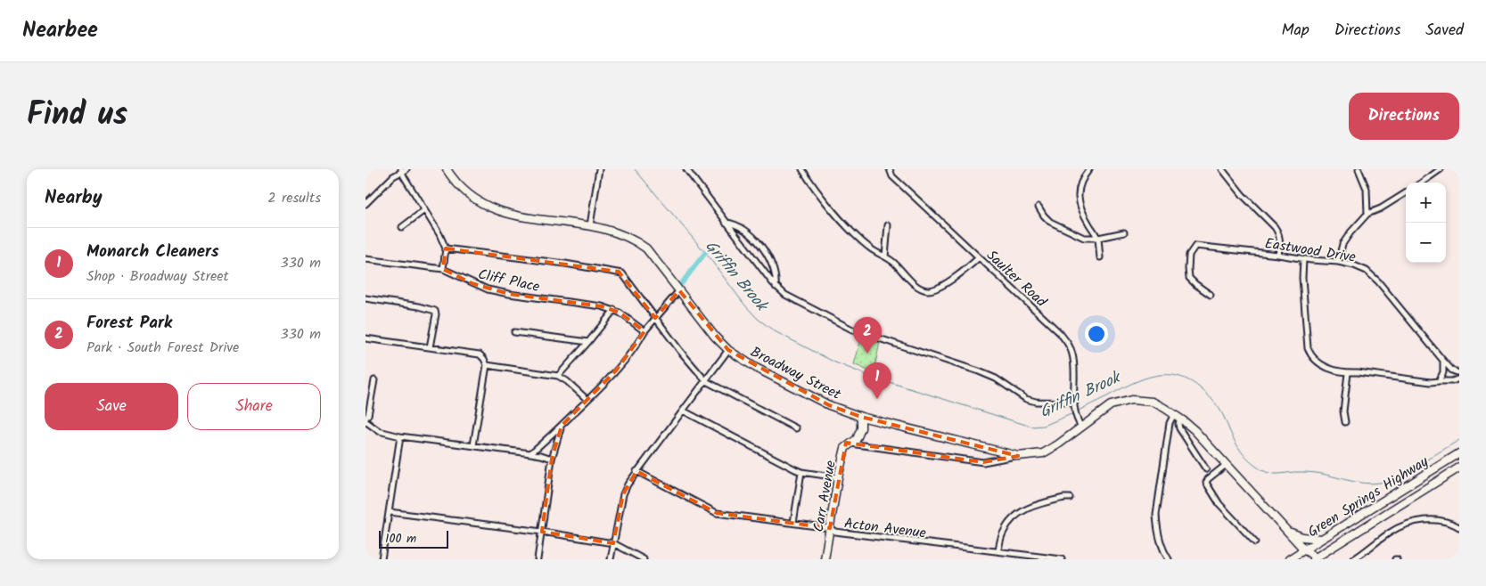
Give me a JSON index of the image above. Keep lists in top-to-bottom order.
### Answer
{
  "streets": {
    "street": [
      "Eastwood Drive",
      "Saulter Road",
      "Cliff Place",
      "Broadway Street",
      "Carr Avenue",
      "Green Springs Highway",
      "Acton Avenue"
    ]
  },
  "crossings": [
    ["Saulter Road", "Broadway Street"],
    ["Broadway Street", "Carr Avenue"],
    ["Broadway Street", "Green Springs Highway"],
    ["Carr Avenue", "Acton Avenue"]
  ],
  "water": ["Griffin Brook"],
  "scale_bar": "100 m",
  "page": {
    "header": "Nearbee",
    "nav": ["Map", "Directions", "Saved"],
    "title": "Find us",
    "buttons": [
      "Directions",
      ["Save", "Share"]
    ],
    "heading": ["Nearby", "2 results"],
    "map_buttons": ["+", "−"],
    "list": [
      {
        "mark": "1",
        "name": "Monarch Cleaners",
        "note": "Shop · Broadway Street",
        "value": "330 m"
      },
      {
        "mark": "2",
        "name": "Forest Park",
        "note": "Park · South Forest Drive",
        "value": "330 m"
      }
    ],
    "pins": ["2", "1"],
    "scale": "100 m"
  }
}
